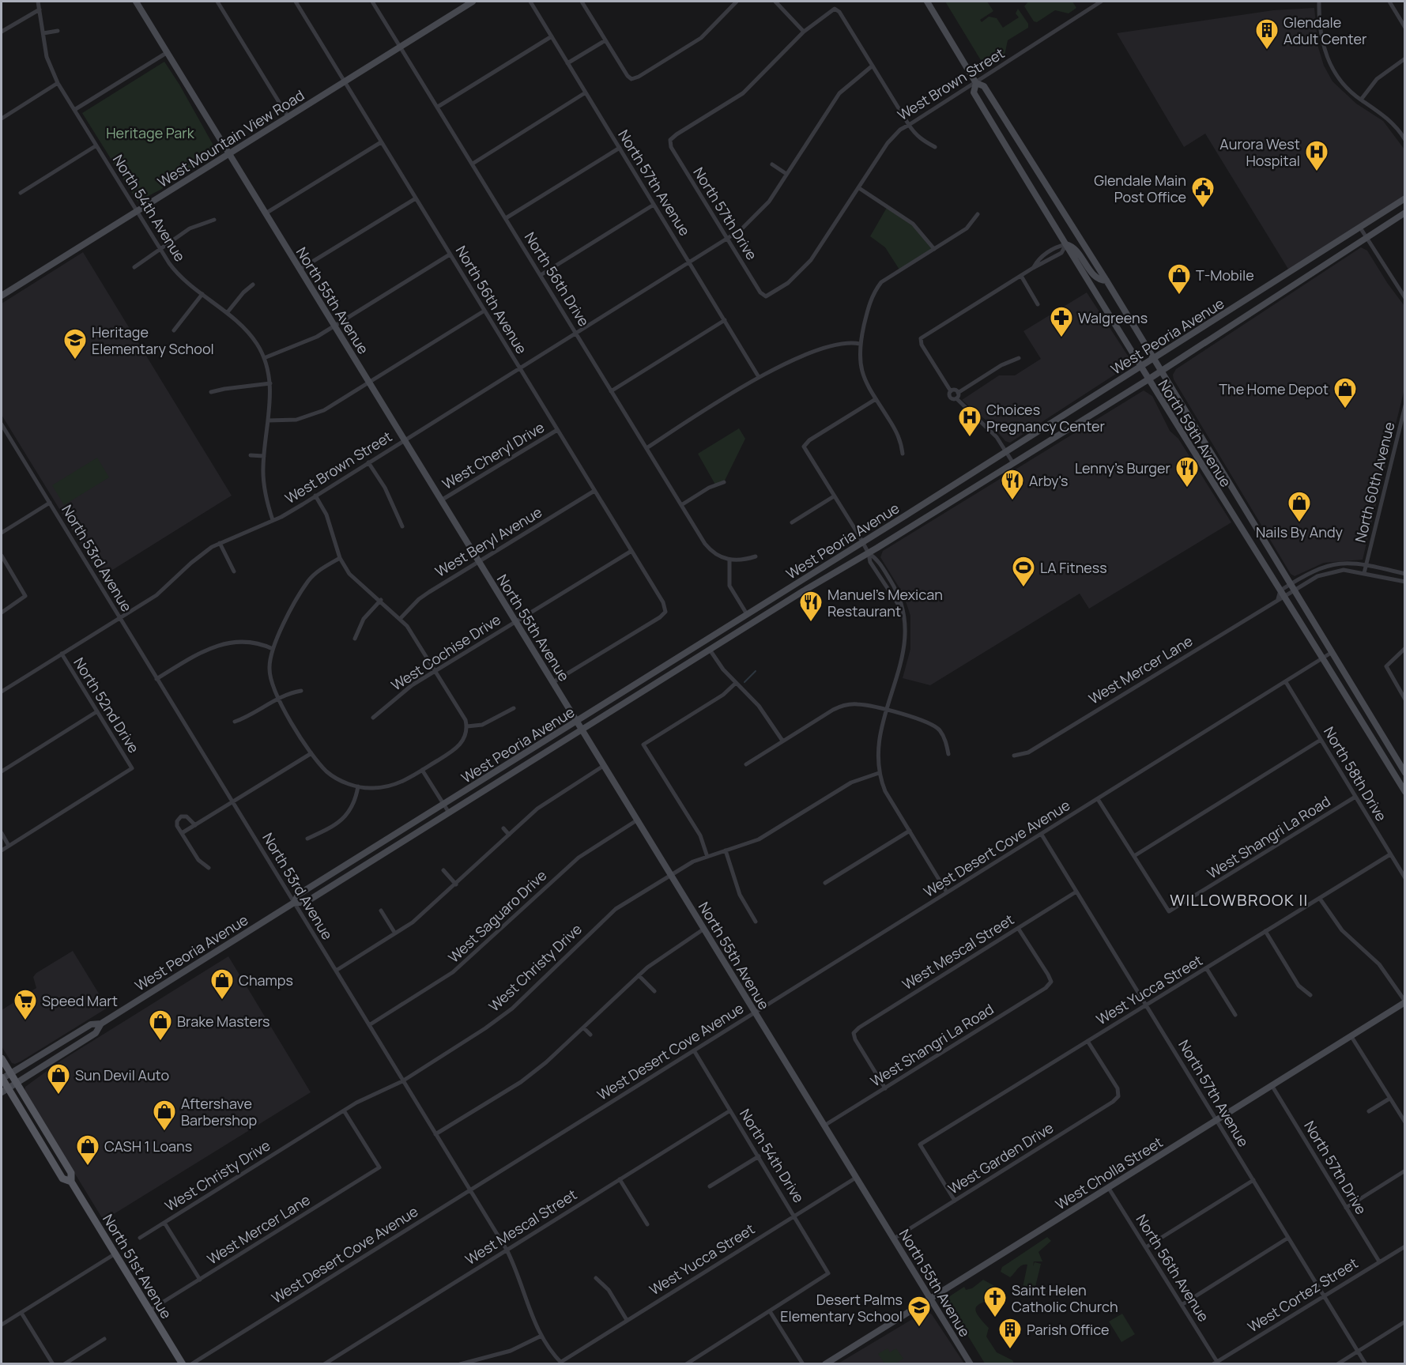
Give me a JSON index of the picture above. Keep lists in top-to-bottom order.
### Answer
{
  "streets": {
    "main road": [
      "West Mountain View Road",
      "North 55th Avenue",
      "West Peoria Avenue",
      "North 59th Avenue",
      "West Cholla Street",
      "North 51st Avenue"
    ],
    "street": [
      "West Brown Street",
      "North 57th Avenue",
      "North 54th Avenue",
      "North 57th Drive",
      "North 56th Drive",
      "North 56th Avenue",
      "West Cheryl Drive",
      "North 60th Avenue",
      "West Beryl Avenue",
      "North 53rd Avenue",
      "West Cochise Drive",
      "West Mercer Lane",
      "North 52nd Drive",
      "North 58th Drive",
      "West Shangri La Road",
      "West Desert Cove Avenue",
      "West Saguaro Drive",
      "West Mescal Street",
      "West Christy Drive",
      "West Yucca Street",
      "North 54th Drive",
      "West Garden Drive",
      "West Cortez Street"
    ]
  },
  "crossings": [
    ["West Brown Street", "North 57th Avenue"],
    ["West Brown Street", "North 54th Avenue"],
    ["West Brown Street", "North 57th Drive"],
    ["West Brown Street", "North 56th Drive"],
    ["West Brown Street", "North 56th Avenue"],
    ["West Brown Street", "North 55th Avenue"],
    ["West Brown Street", "North 59th Avenue"],
    ["West Brown Street", "North 53rd Avenue"],
    ["West Brown Street", "North 52nd Drive"],
    ["West Mountain View Road", "North 54th Avenue"],
    ["West Mountain View Road", "North 56th Drive"],
    ["West Mountain View Road", "North 56th Avenue"],
    ["West Mountain View Road", "North 55th Avenue"],
    ["North 57th Avenue", "West Desert Cove Avenue"],
    ["North 57th Avenue", "West Mescal Street"],
    ["North 57th Avenue", "West Yucca Street"],
    ["North 57th Avenue", "West Cholla Street"],
    ["North 57th Avenue", "West Cortez Street"],
    ["North 57th Drive", "West Cholla Street"],
    ["North 57th Drive", "West Cortez Street"],
    ["North 56th Avenue", "North 55th Avenue"],
    ["North 56th Avenue", "West Cheryl Drive"],
    ["North 56th Avenue", "West Beryl Avenue"],
    ["North 56th Avenue", "West Cochise Drive"],
    ["North 56th Avenue", "West Cholla Street"],
    ["North 56th Avenue", "West Cortez Street"],
    ["North 55th Avenue", "West Peoria Avenue"],
    ["North 55th Avenue", "West Cheryl Drive"],
    ["North 55th Avenue", "West Beryl Avenue"],
    ["North 55th Avenue", "West Cochise Drive"],
    ["North 55th Avenue", "West Shangri La Road"],
    ["North 55th Avenue", "West Desert Cove Avenue"],
    ["North 55th Avenue", "West Saguaro Drive"],
    ["North 55th Avenue", "West Christy Drive"],
    ["North 55th Avenue", "West Yucca Street"],
    ["North 55th Avenue", "West Garden Drive"],
    ["North 55th Avenue", "West Cholla Street"],
    ["West Peoria Avenue", "North 59th Avenue"],
    ["West Peoria Avenue", "North 53rd Avenue"],
    ["West Peoria Avenue", "North 51st Avenue"],
    ["North 59th Avenue", "West Mercer Lane"],
    ["North 59th Avenue", "West Desert Cove Avenue"],
    ["North 60th Avenue", "West Mercer Lane"],
    ["North 53rd Avenue", "West Desert Cove Avenue"],
    ["North 53rd Avenue", "West Saguaro Drive"],
    ["North 53rd Avenue", "West Mescal Street"],
    ["North 53rd Avenue", "West Christy Drive"],
    ["North 53rd Avenue", "West Yucca Street"],
    ["West Mercer Lane", "West Christy Drive"],
    ["West Mercer Lane", "North 51st Avenue"],
    ["North 58th Drive", "West Shangri La Road"],
    ["North 58th Drive", "West Desert Cove Avenue"],
    ["North 58th Drive", "West Yucca Street"],
    ["West Shangri La Road", "West Mescal Street"],
    ["West Desert Cove Avenue", "North 54th Drive"],
    ["West Mescal Street", "North 54th Drive"],
    ["West Yucca Street", "North 54th Drive"],
    ["West Yucca Street", "West Garden Drive"]
  ],
  "districts": ["WILLOWBROOK II"],
  "parks": ["Heritage Park"],
  "places": {
    "building": ["Glendale Adult Center", "Parish Office"],
    "hospital": ["Aurora West Hospital", "Choices Pregnancy Center"],
    "public building": ["Glendale Main Post Office"],
    "shop": [
      "T-Mobile",
      "The Home Depot",
      "Nails By Andy",
      "Champs",
      "Brake Masters",
      "Sun Devil Auto",
      "Aftershave Barbershop",
      "CASH 1 Loans"
    ],
    "pharmacy": ["Walgreens"],
    "school or university": ["Heritage Elementary School", "Desert Palms Elementary School"],
    "restaurant": ["Lenny's Burger", "Arby's", "Manuel's Mexican Restaurant"],
    "sports": ["LA Fitness"],
    "supermarket": ["Speed Mart"],
    "church": ["Saint Helen Catholic Church"]
  }
}
